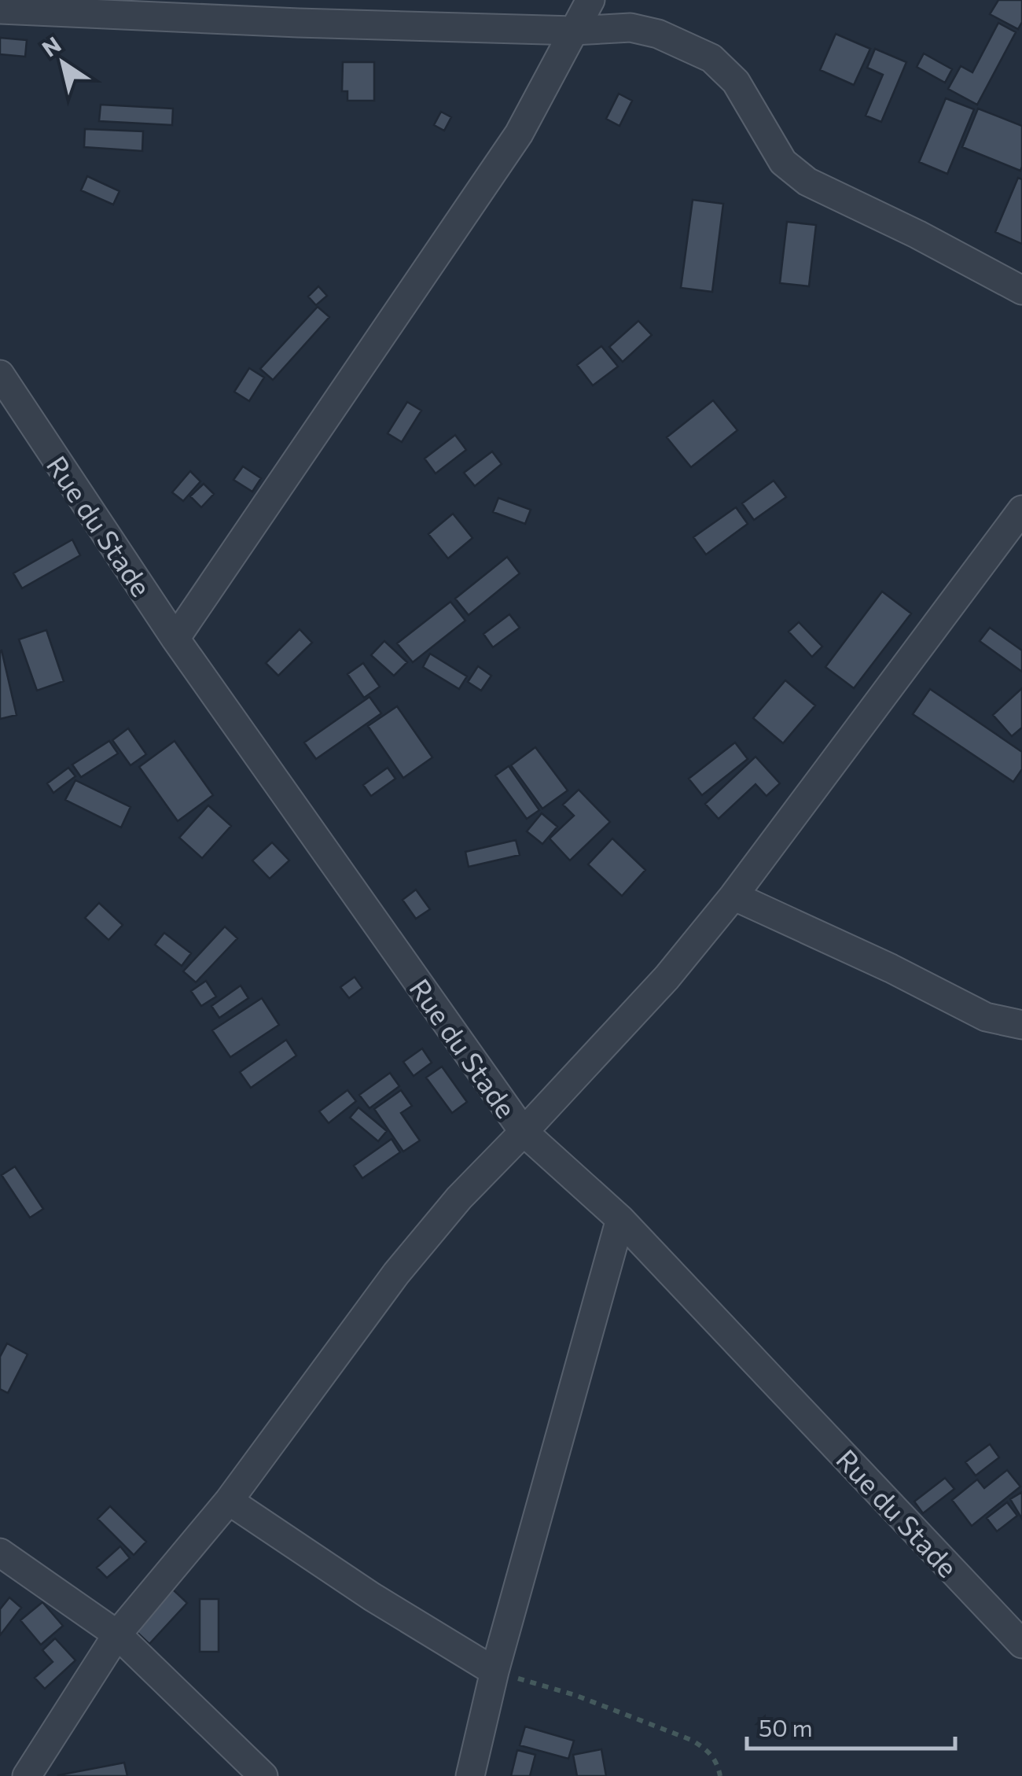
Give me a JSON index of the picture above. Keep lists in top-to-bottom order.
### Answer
{
  "streets": {
    "street": ["Rue du Stade"]
  },
  "scale_bar": "50 m",
  "north": "top left"
}
